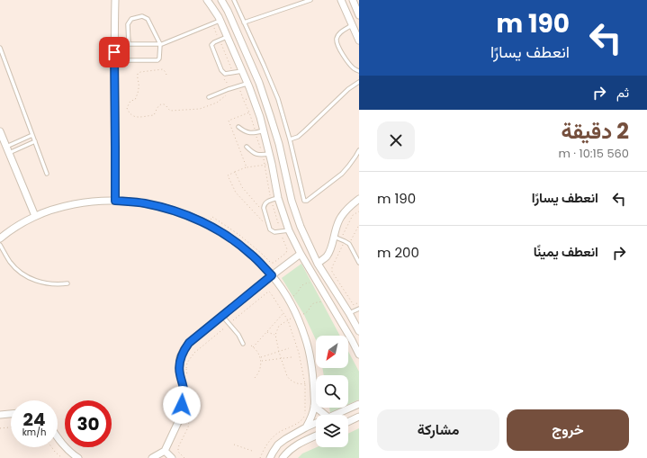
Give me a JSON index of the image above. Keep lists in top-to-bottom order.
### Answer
{
  "north": "bottom left",
  "page": {
    "turn": ["190 m", "انعطف يسارًا"],
    "then": "ثم",
    "heading": ["2 دقيقة", "560 m · 10:15"],
    "list": [
      {
        "name": "انعطف يسارًا",
        "value": "190 m"
      },
      {
        "name": "انعطف يمينًا",
        "value": "200 m"
      }
    ],
    "speed": "24 km/h",
    "limit": "30",
    "buttons": ["خروج", "مشاركة"]
  }
}
